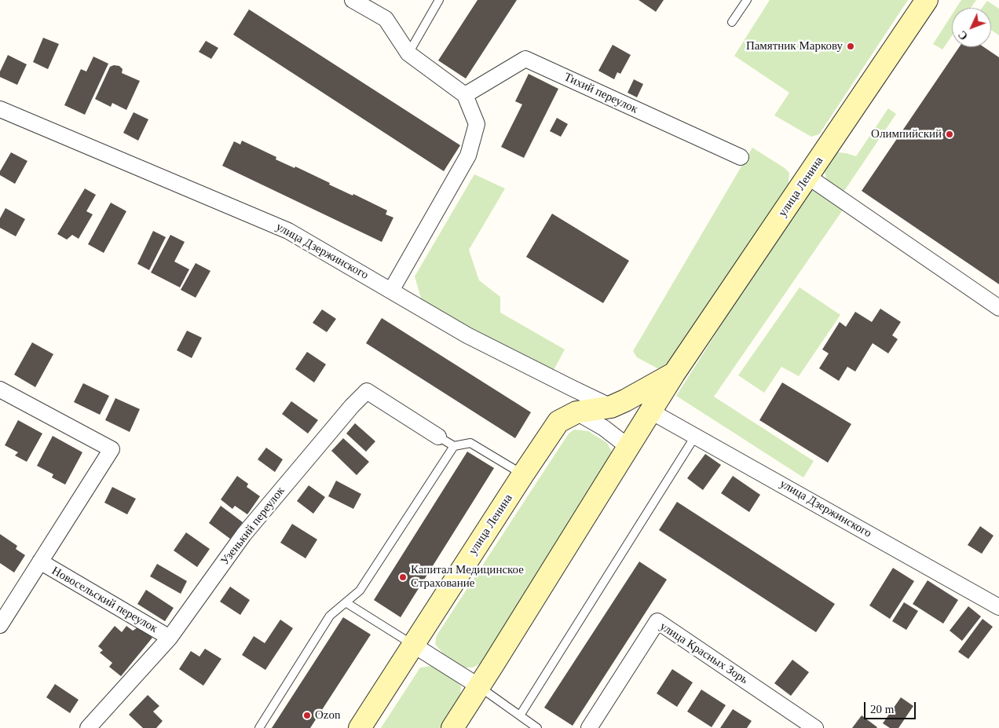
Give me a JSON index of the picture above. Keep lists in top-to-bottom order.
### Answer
{
  "streets": {
    "main road": ["улица Ленина"],
    "street": [
      "Тихий переулок",
      "улица Дзержинского",
      "Узенький переулок",
      "Новосельский переулок",
      "улица Красных Зорь"
    ]
  },
  "crossings": [
    ["улица Ленина", "улица Дзержинского"],
    ["Узенький переулок", "Новосельский переулок"]
  ],
  "places": [
    "Памятник Маркову",
    "Олимпийский",
    "Капитал Медицинское Страхование",
    "Ozon"
  ],
  "scale_bar": "20 m",
  "north": "bottom left"
}
